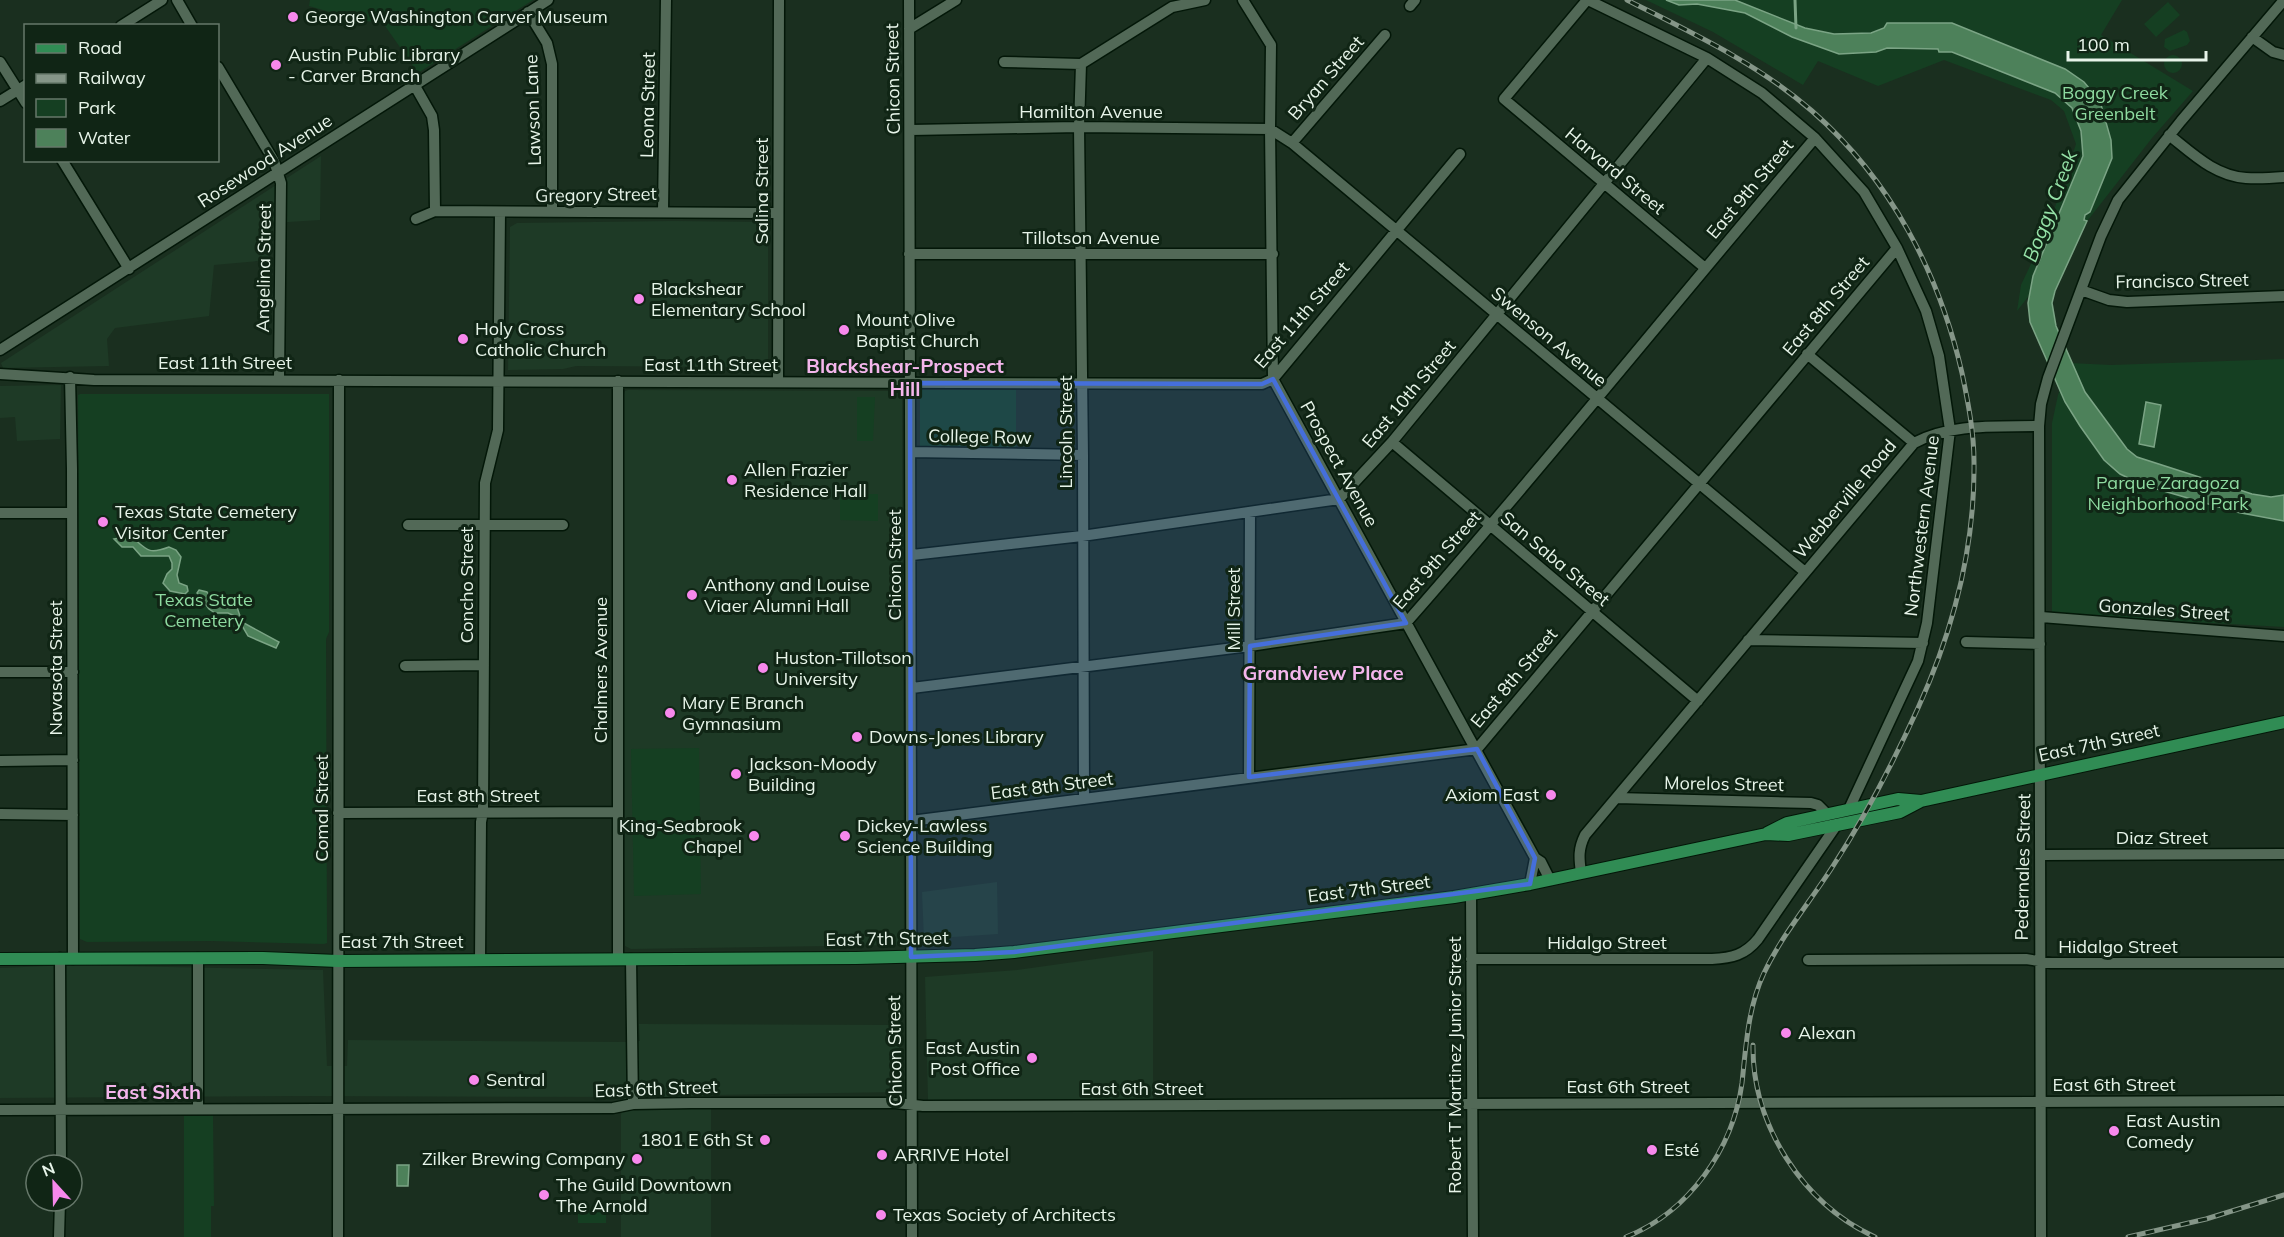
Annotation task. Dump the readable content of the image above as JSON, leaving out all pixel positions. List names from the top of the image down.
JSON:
{
  "streets": {
    "main road": ["East 7th Street"],
    "street": [
      "Bryan Street",
      "Chicon Street",
      "Leona Street",
      "Lawson Lane",
      "Hamilton Avenue",
      "Rosewood Avenue",
      "Harvard Street",
      "East 9th Street",
      "Salina Street",
      "Gregory Street",
      "Tillotson Avenue",
      "Angelina Street",
      "Francisco Street",
      "East 8th Street",
      "East 11th Street",
      "Swenson Avenue",
      "East 10th Street",
      "Lincoln Street",
      "College Row",
      "Prospect Avenue",
      "Webberville Road",
      "Northwestern Avenue",
      "San Saba Street",
      "Concho Street",
      "Mill Street",
      "Gonzales Street",
      "Navasota Street",
      "Chalmers Avenue",
      "Morelos Street",
      "Comal Street",
      "Diaz Street",
      "Pedernales Street",
      "Hidalgo Street",
      "Robert T Martinez Junior Street",
      "East 6th Street"
    ]
  },
  "crossings": [
    ["Bryan Street", "Swenson Avenue"],
    ["Chicon Street", "Hamilton Avenue"],
    ["Chicon Street", "East 9th Street"],
    ["Chicon Street", "Tillotson Avenue"],
    ["Chicon Street", "East 8th Street"],
    ["Chicon Street", "East 11th Street"],
    ["Chicon Street", "College Row"],
    ["Chicon Street", "East 7th Street"],
    ["Chicon Street", "East 6th Street"],
    ["Leona Street", "Gregory Street"],
    ["Lawson Lane", "Rosewood Avenue"],
    ["Lawson Lane", "Gregory Street"],
    ["Hamilton Avenue", "Swenson Avenue"],
    ["Hamilton Avenue", "Lincoln Street"],
    ["Hamilton Avenue", "Prospect Avenue"],
    ["Rosewood Avenue", "Angelina Street"],
    ["Harvard Street", "East 9th Street"],
    ["Harvard Street", "East 10th Street"],
    ["Harvard Street", "Northwestern Avenue"],
    ["East 9th Street", "Swenson Avenue"],
    ["East 9th Street", "Lincoln Street"],
    ["East 9th Street", "Prospect Avenue"],
    ["East 9th Street", "Northwestern Avenue"],
    ["East 9th Street", "San Saba Street"],
    ["East 9th Street", "Mill Street"],
    ["Salina Street", "Gregory Street"],
    ["Salina Street", "East 11th Street"],
    ["Gregory Street", "Concho Street"],
    ["Tillotson Avenue", "Lincoln Street"],
    ["Tillotson Avenue", "Prospect Avenue"],
    ["Angelina Street", "East 11th Street"],
    ["East 8th Street", "Swenson Avenue"],
    ["East 8th Street", "Lincoln Street"],
    ["East 8th Street", "Prospect Avenue"],
    ["East 8th Street", "Northwestern Avenue"],
    ["East 8th Street", "San Saba Street"],
    ["East 8th Street", "Concho Street"],
    ["East 8th Street", "Mill Street"],
    ["East 8th Street", "Chalmers Avenue"],
    ["East 8th Street", "Comal Street"],
    ["East 11th Street", "Swenson Avenue"],
    ["East 11th Street", "Lincoln Street"],
    ["East 11th Street", "Prospect Avenue"],
    ["East 11th Street", "Concho Street"],
    ["East 11th Street", "Navasota Street"],
    ["East 11th Street", "Chalmers Avenue"],
    ["East 11th Street", "Comal Street"],
    ["Swenson Avenue", "East 10th Street"],
    ["Swenson Avenue", "Prospect Avenue"],
    ["Swenson Avenue", "Webberville Road"],
    ["East 10th Street", "Prospect Avenue"],
    ["East 10th Street", "Northwestern Avenue"],
    ["East 10th Street", "San Saba Street"],
    ["Lincoln Street", "College Row"],
    ["Prospect Avenue", "East 7th Street"],
    ["Webberville Road", "Northwestern Avenue"],
    ["Webberville Road", "San Saba Street"],
    ["Webberville Road", "East 7th Street"],
    ["Webberville Road", "Morelos Street"],
    ["Webberville Road", "Pedernales Street"],
    ["Northwestern Avenue", "East 7th Street"],
    ["Concho Street", "East 7th Street"],
    ["Gonzales Street", "Pedernales Street"],
    ["Navasota Street", "East 7th Street"],
    ["Navasota Street", "East 6th Street"],
    ["Chalmers Avenue", "East 7th Street"],
    ["Chalmers Avenue", "East 6th Street"],
    ["East 7th Street", "Morelos Street"],
    ["East 7th Street", "Comal Street"],
    ["East 7th Street", "Pedernales Street"],
    ["East 7th Street", "Hidalgo Street"],
    ["East 7th Street", "Robert T Martinez Junior Street"],
    ["Comal Street", "East 6th Street"],
    ["Diaz Street", "Pedernales Street"],
    ["Pedernales Street", "Hidalgo Street"],
    ["Pedernales Street", "East 6th Street"],
    ["Hidalgo Street", "Robert T Martinez Junior Street"],
    ["Robert T Martinez Junior Street", "East 6th Street"]
  ],
  "districts": ["Blackshear-Prospect Hill", "Grandview Place", "East Sixth"],
  "water": ["Boggy Creek"],
  "parks": ["Boggy Creek Greenbelt", "Parque Zaragoza Neighborhood Park", "Texas State Cemetery"],
  "places": [
    "George Washington Carver Museum",
    "Austin Public Library - Carver Branch",
    "Blackshear Elementary School",
    "Mount Olive Baptist Church",
    "Holy Cross Catholic Church",
    "Allen Frazier Residence Hall",
    "Texas State Cemetery Visitor Center",
    "Anthony and Louise Viaer Alumni Hall",
    "Huston-Tillotson University",
    "Mary E Branch Gymnasium",
    "Downs-Jones Library",
    "Jackson-Moody Building",
    "Axiom East",
    "King-Seabrook Chapel",
    "Dickey-Lawless Science Building",
    "Alexan",
    "East Austin Post Office",
    "Sentral",
    "East Austin Comedy",
    "1801 E 6th St",
    "Esté",
    "ARRIVE Hotel",
    "Zilker Brewing Company",
    "The Guild Downtown The Arnold",
    "Texas Society of Architects"
  ],
  "legend": [
    "Road",
    "Railway",
    "Park",
    "Water"
  ],
  "scale_bar": "100 m",
  "north": "top"
}
